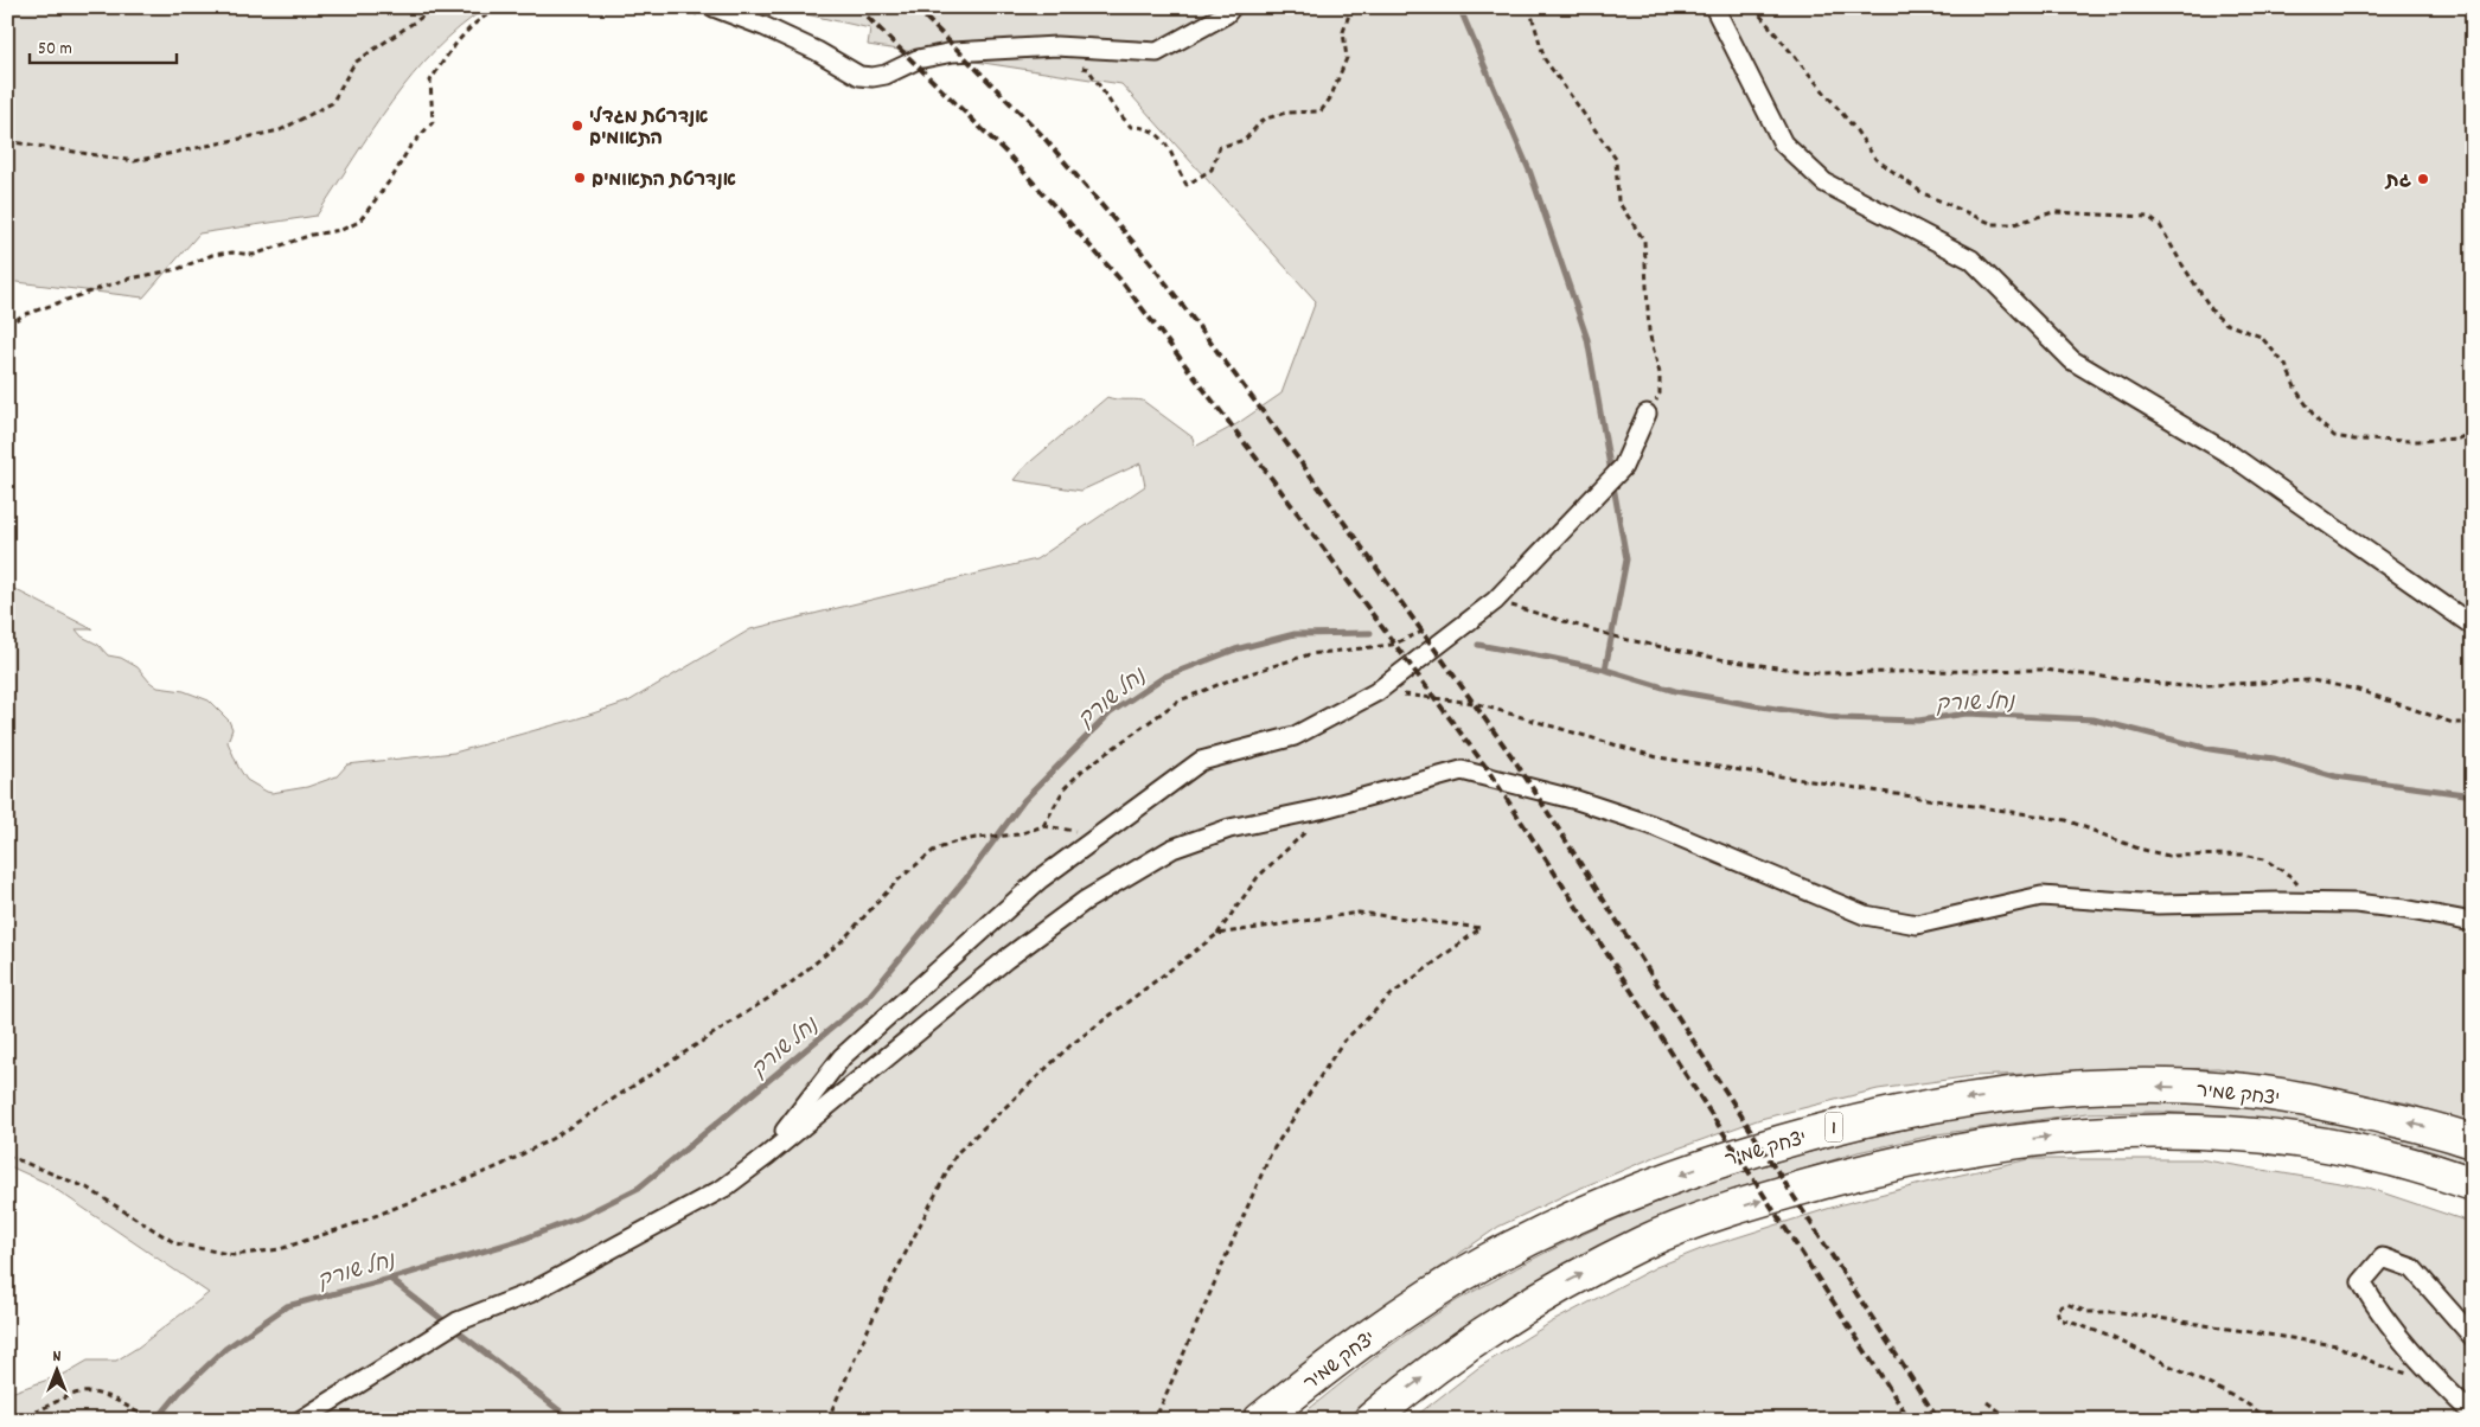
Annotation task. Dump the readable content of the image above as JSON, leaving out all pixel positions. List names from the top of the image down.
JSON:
{
  "streets": {
    "highway": ["יצחק שמיר", "1"]
  },
  "water": ["נחל שורק"],
  "places": ["אנדרטת מגדלי התאומים", "אנדרטת התאומים", "גת"],
  "scale_bar": "50 m",
  "north": "top"
}
